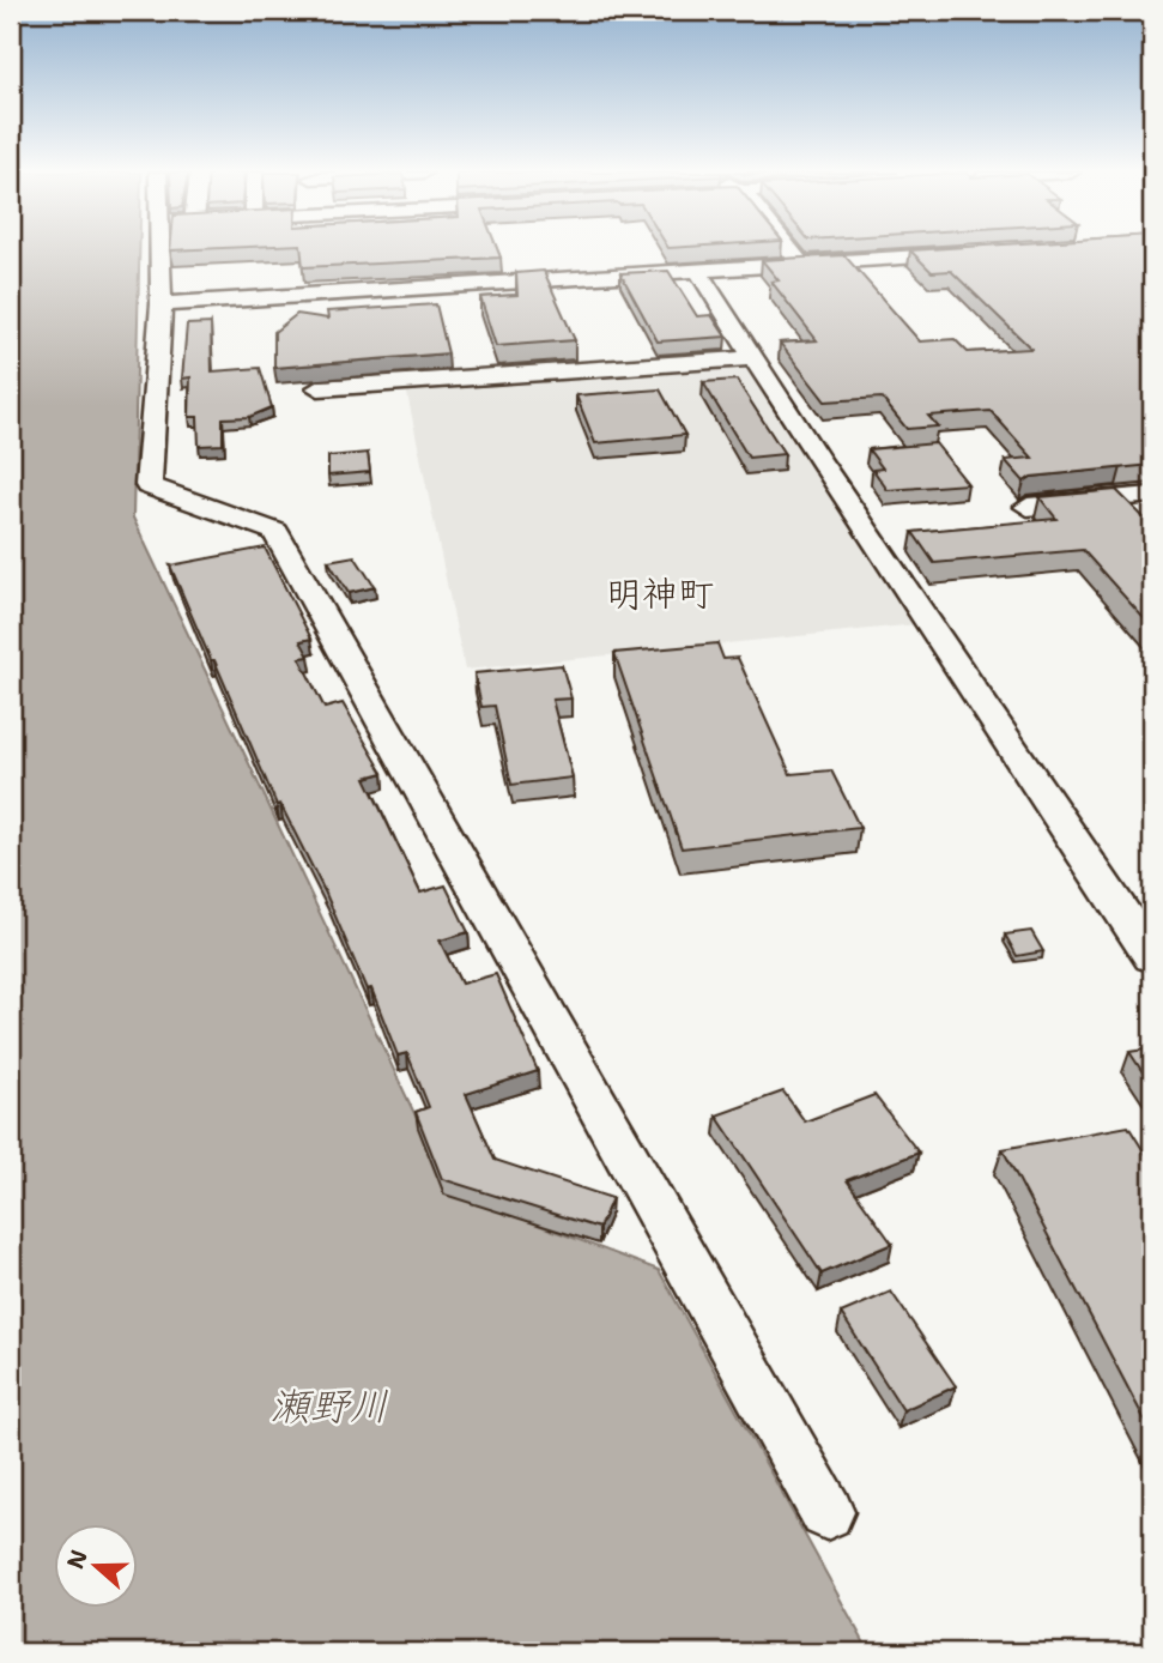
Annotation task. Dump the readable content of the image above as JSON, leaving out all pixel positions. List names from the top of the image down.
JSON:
{
  "districts": ["明神町"],
  "water": ["瀬野川"],
  "north": "left"
}
